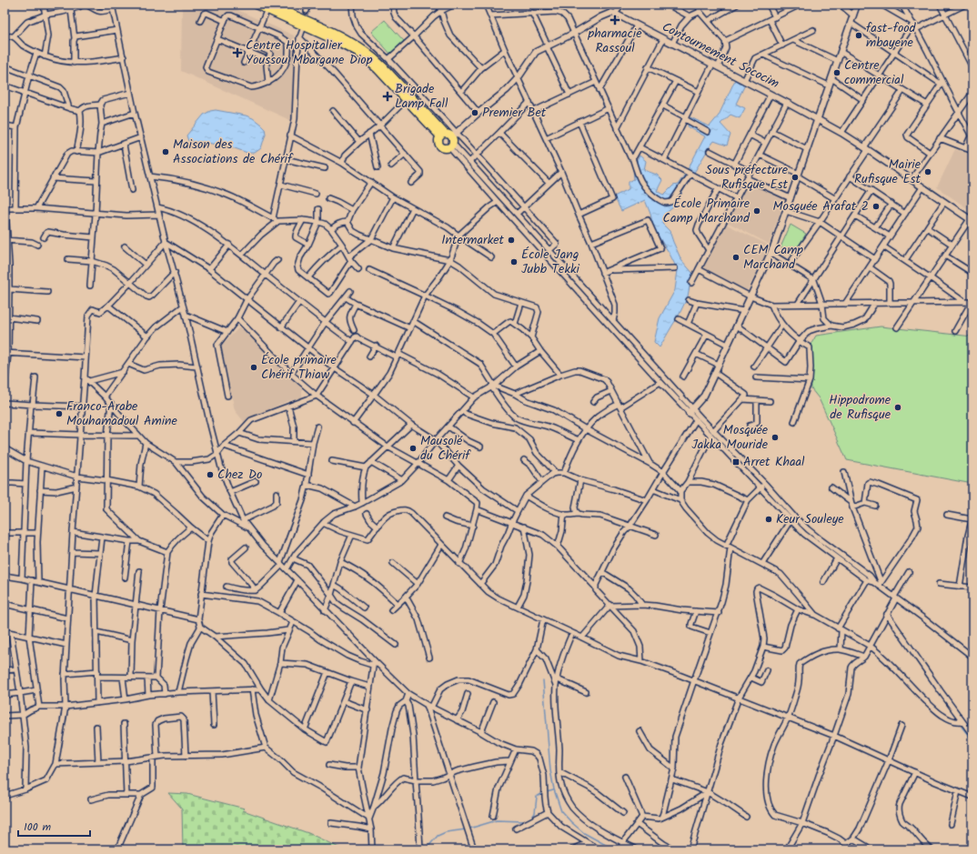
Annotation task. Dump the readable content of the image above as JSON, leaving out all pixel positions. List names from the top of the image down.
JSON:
{
  "streets": {
    "street": ["Contournement Sococim"]
  },
  "places": {
    "health": ["pharmacie Rassoul", "Centre Hospitalier Youssou Mbargane Diop", "Brigade Lamp Fall"],
    "other": [
      "fast-food mbayene",
      "Centre commercial",
      "Premier Bet",
      "Maison des Associations de Chérif",
      "Mairie Rufisque Est",
      "Sous préfecture Rufisque Est",
      "Mosquée Arafat 2",
      "École Primaire Camp Marchand",
      "Intermarket",
      "CEM Camp Marchand",
      "École Jang Jubb Tekki",
      "École primaire Chérif Thiaw",
      "Hippodrome de Rufisque",
      "Franco-Arabe Mouhamadoul Amine",
      "Mosquée Jakka Mouride",
      "Mausolé du Chérif",
      "Chez Do",
      "Keur Souleye"
    ],
    "transit": ["Arret Khaal"]
  },
  "scale_bar": "100 m"
}
